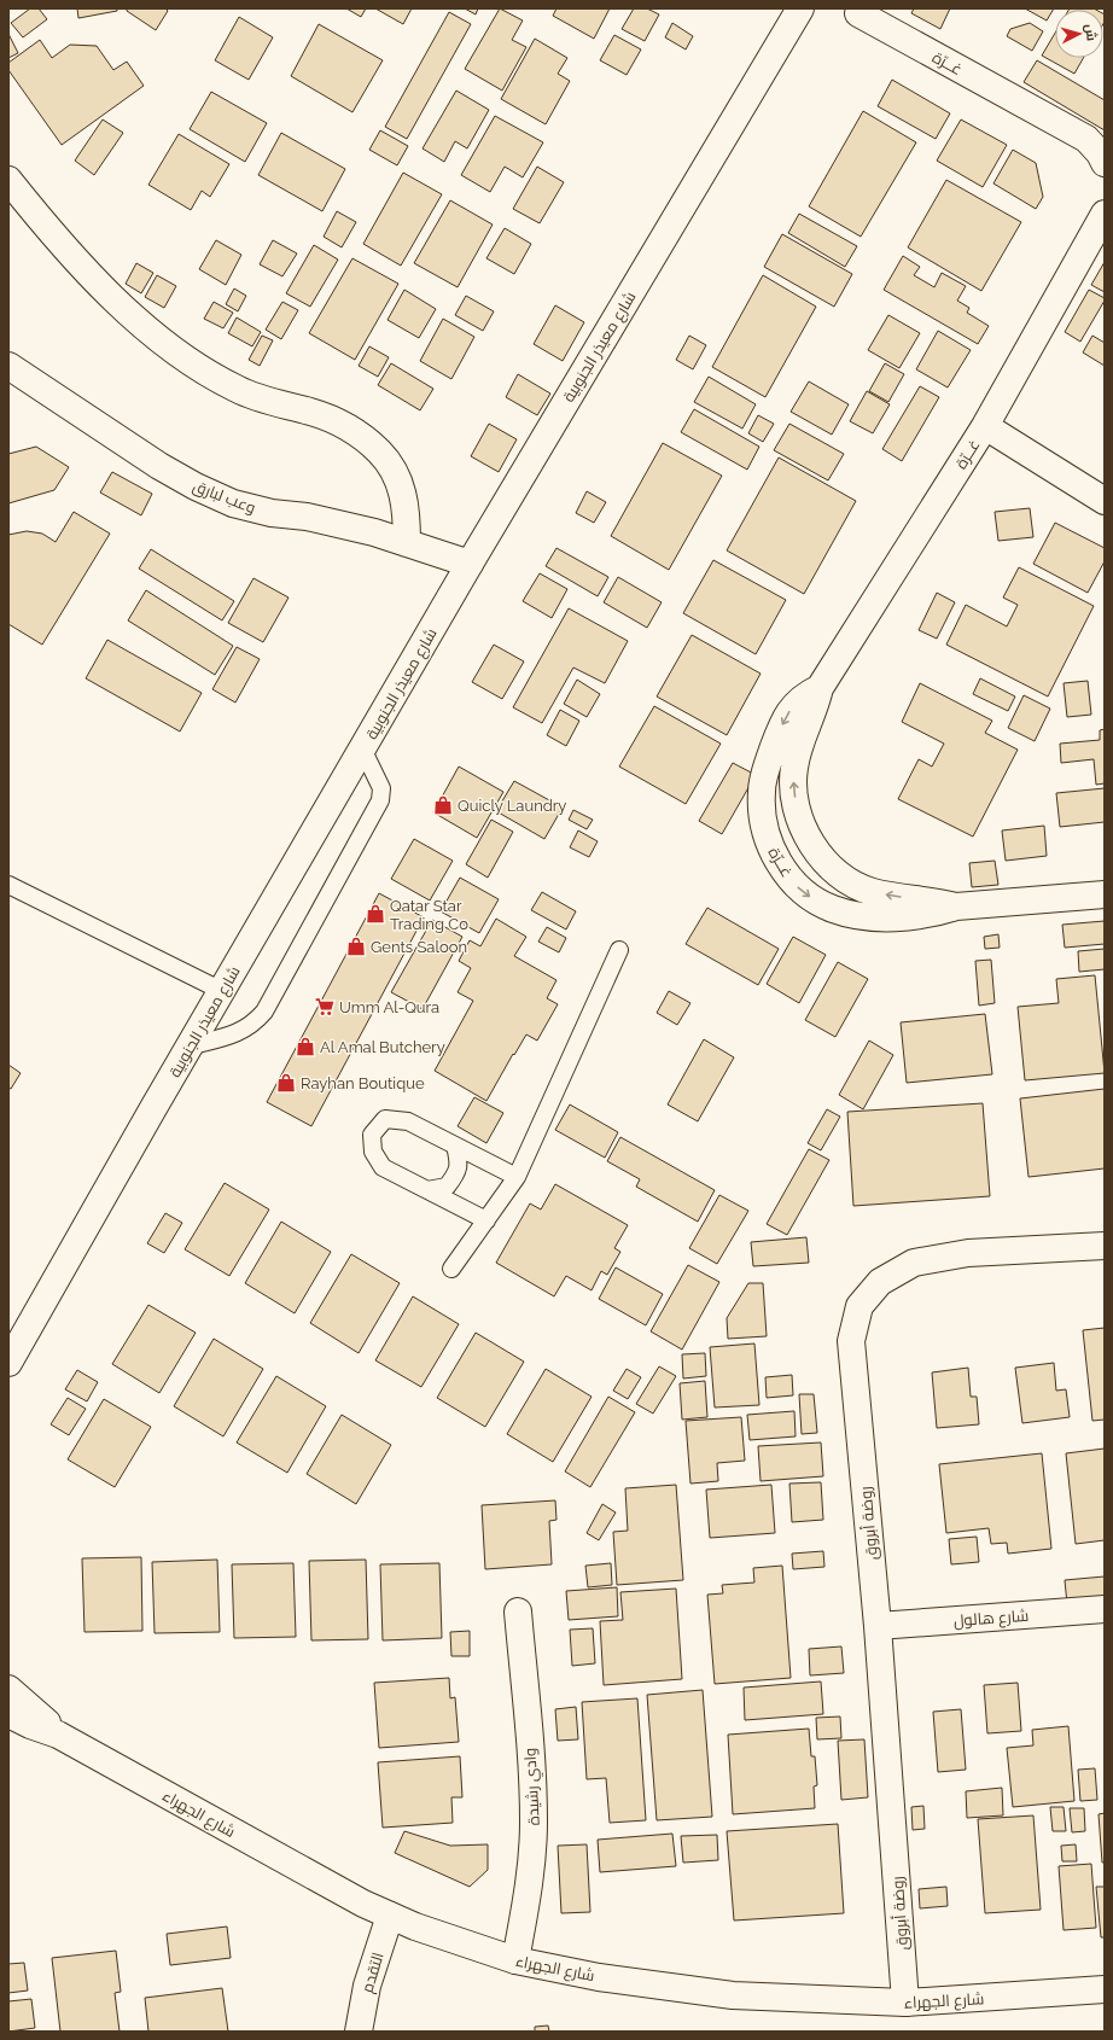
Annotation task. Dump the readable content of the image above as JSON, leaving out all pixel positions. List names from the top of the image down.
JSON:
{
  "streets": {
    "street": [
      "غــرّة",
      "شارع معيذر الجنوبية",
      "وعب لبارق",
      "روضة أبروق",
      "شارع هالول",
      "وادي رشيدة",
      "شارع الجهراء",
      "التقدم"
    ]
  },
  "crossings": [
    ["شارع معيذر الجنوبية", "وعب لبارق"],
    ["روضة أبروق", "شارع هالول"],
    ["روضة أبروق", "شارع الجهراء"],
    ["وادي رشيدة", "شارع الجهراء"],
    ["شارع الجهراء", "التقدم"]
  ],
  "places": {
    "shop": [
      "Quicly Laundry",
      "Qatar Star Trading Co",
      "Gents Saloon",
      "Al Amal Butchery",
      "Rayhan Boutique"
    ],
    "supermarket": ["Umm Al-Qura"]
  },
  "north": "right"
}
